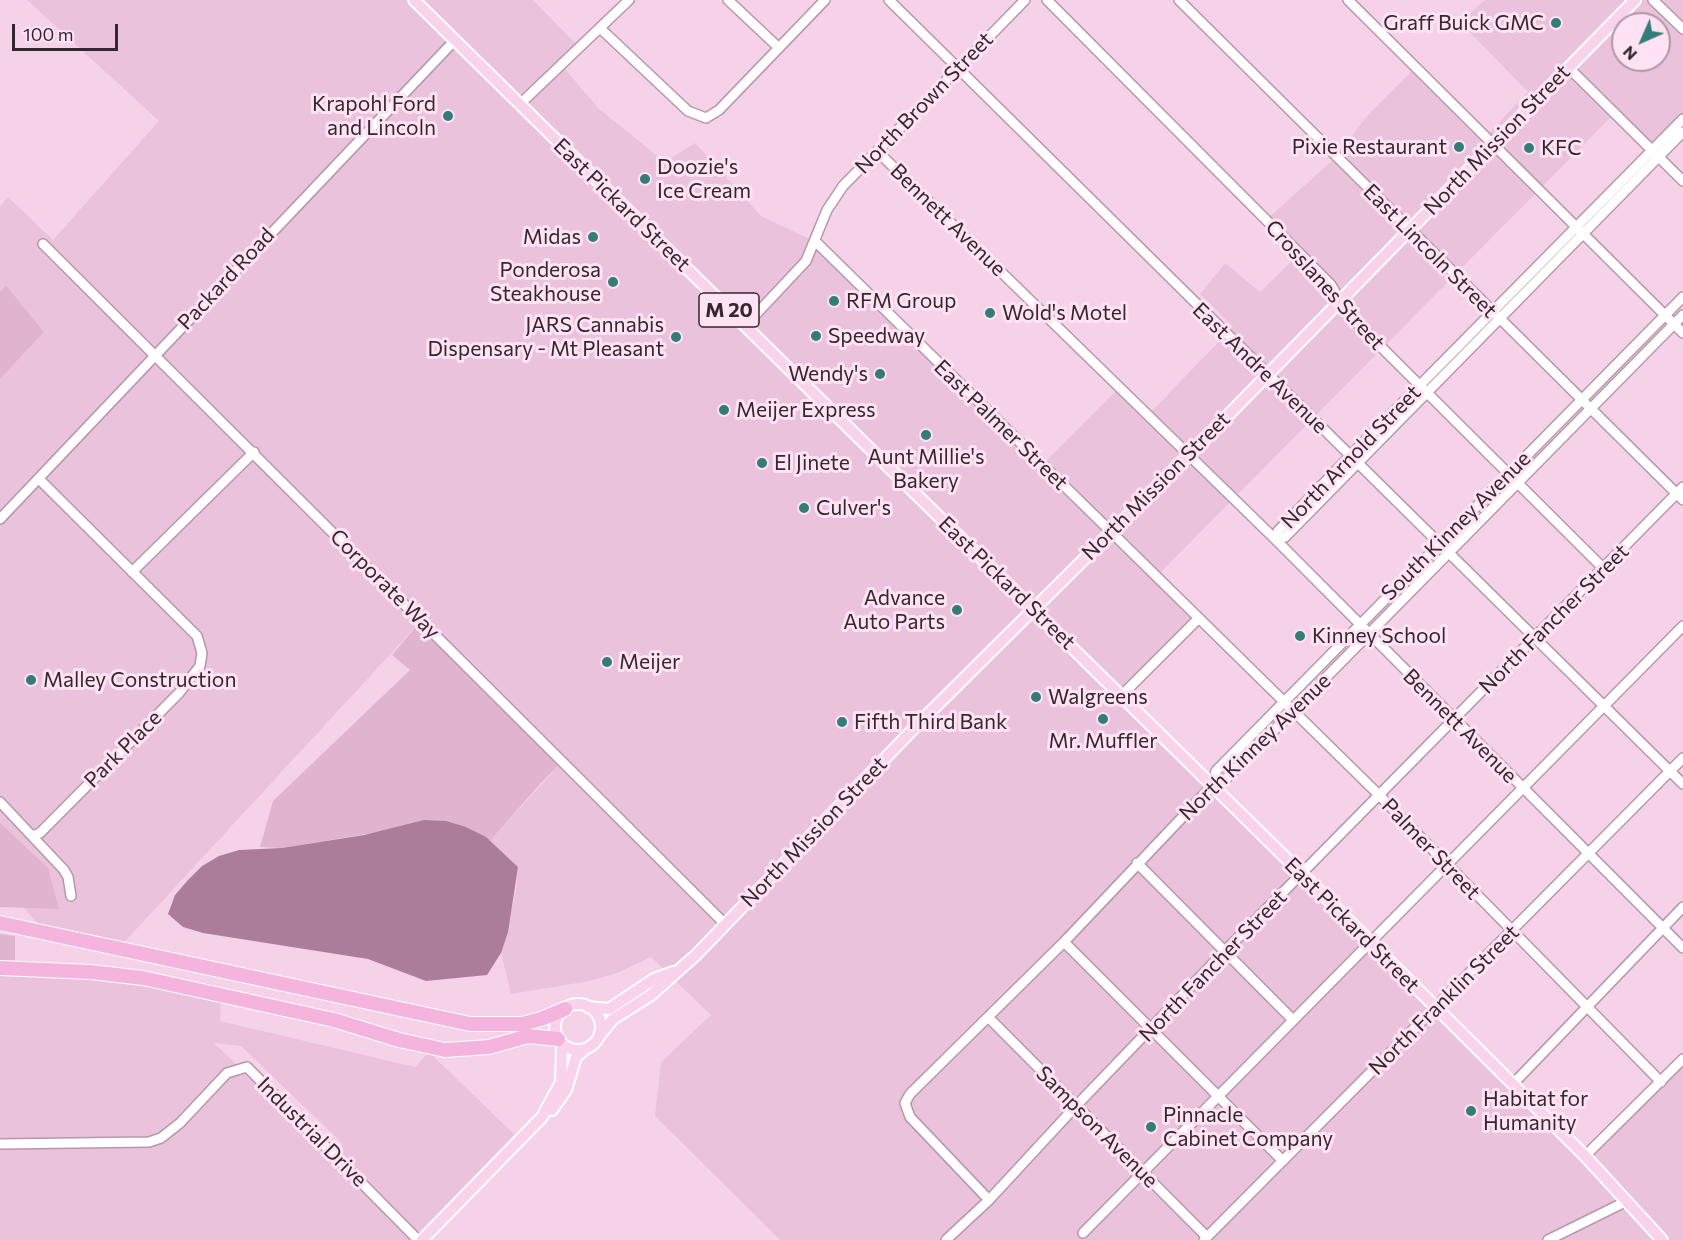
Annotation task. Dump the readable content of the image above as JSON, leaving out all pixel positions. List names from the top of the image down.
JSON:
{
  "streets": {
    "main road": ["North Mission Street", "East Pickard Street", "M 20"],
    "street": [
      "North Brown Street",
      "Bennett Avenue",
      "East Lincoln Street",
      "Packard Road",
      "Crosslanes Street",
      "East Andre Avenue",
      "East Palmer Street",
      "North Arnold Street",
      "South Kinney Avenue",
      "Corporate Way",
      "North Fancher Street",
      "North Kinney Avenue",
      "Park Place",
      "Palmer Street",
      "North Franklin Street",
      "Sampson Avenue",
      "Industrial Drive"
    ]
  },
  "crossings": [
    ["North Brown Street", "East Pickard Street"],
    ["North Brown Street", "Bennett Avenue"],
    ["North Brown Street", "East Andre Avenue"],
    ["North Brown Street", "East Palmer Street"],
    ["North Mission Street", "East Pickard Street"],
    ["North Mission Street", "Bennett Avenue"],
    ["North Mission Street", "East Lincoln Street"],
    ["North Mission Street", "Crosslanes Street"],
    ["North Mission Street", "East Andre Avenue"],
    ["North Mission Street", "East Palmer Street"],
    ["North Mission Street", "Corporate Way"],
    ["North Mission Street", "Industrial Drive"],
    ["East Pickard Street", "Packard Road"],
    ["East Pickard Street", "South Kinney Avenue"],
    ["East Pickard Street", "North Fancher Street"],
    ["East Pickard Street", "North Kinney Avenue"],
    ["East Pickard Street", "North Franklin Street"],
    ["Bennett Avenue", "North Arnold Street"],
    ["Bennett Avenue", "South Kinney Avenue"],
    ["Bennett Avenue", "North Fancher Street"],
    ["Bennett Avenue", "North Kinney Avenue"],
    ["Bennett Avenue", "North Franklin Street"],
    ["East Lincoln Street", "North Arnold Street"],
    ["East Lincoln Street", "South Kinney Avenue"],
    ["East Lincoln Street", "North Fancher Street"],
    ["East Lincoln Street", "North Kinney Avenue"],
    ["Packard Road", "Corporate Way"],
    ["Crosslanes Street", "North Arnold Street"],
    ["Crosslanes Street", "South Kinney Avenue"],
    ["Crosslanes Street", "North Fancher Street"],
    ["Crosslanes Street", "North Kinney Avenue"],
    ["East Andre Avenue", "North Arnold Street"],
    ["East Andre Avenue", "South Kinney Avenue"],
    ["East Andre Avenue", "North Fancher Street"],
    ["East Andre Avenue", "North Kinney Avenue"],
    ["East Andre Avenue", "North Franklin Street"],
    ["East Palmer Street", "Palmer Street"],
    ["South Kinney Avenue", "North Kinney Avenue"],
    ["South Kinney Avenue", "Palmer Street"],
    ["North Fancher Street", "North Kinney Avenue"],
    ["North Fancher Street", "Palmer Street"],
    ["North Fancher Street", "Sampson Avenue"],
    ["North Kinney Avenue", "Palmer Street"],
    ["North Kinney Avenue", "Sampson Avenue"],
    ["Palmer Street", "North Franklin Street"],
    ["North Franklin Street", "Sampson Avenue"]
  ],
  "places": [
    "Graff Buick GMC",
    "Krapohl Ford and Lincoln",
    "Pixie Restaurant",
    "KFC",
    "Doozie's Ice Cream",
    "Midas",
    "Ponderosa Steakhouse",
    "RFM Group",
    "Wold's Motel",
    "Speedway",
    "JARS Cannabis Dispensary - Mt Pleasant",
    "Wendy's",
    "Meijer Express",
    "Aunt Millie's Bakery",
    "El Jinete",
    "Culver's",
    "Advance Auto Parts",
    "Kinney School",
    "Meijer",
    "Malley Construction",
    "Walgreens",
    "Mr. Muffler",
    "Fifth Third Bank",
    "Habitat for Humanity",
    "Pinnacle Cabinet Company"
  ],
  "scale_bar": "100 m",
  "north": "bottom left"
}
